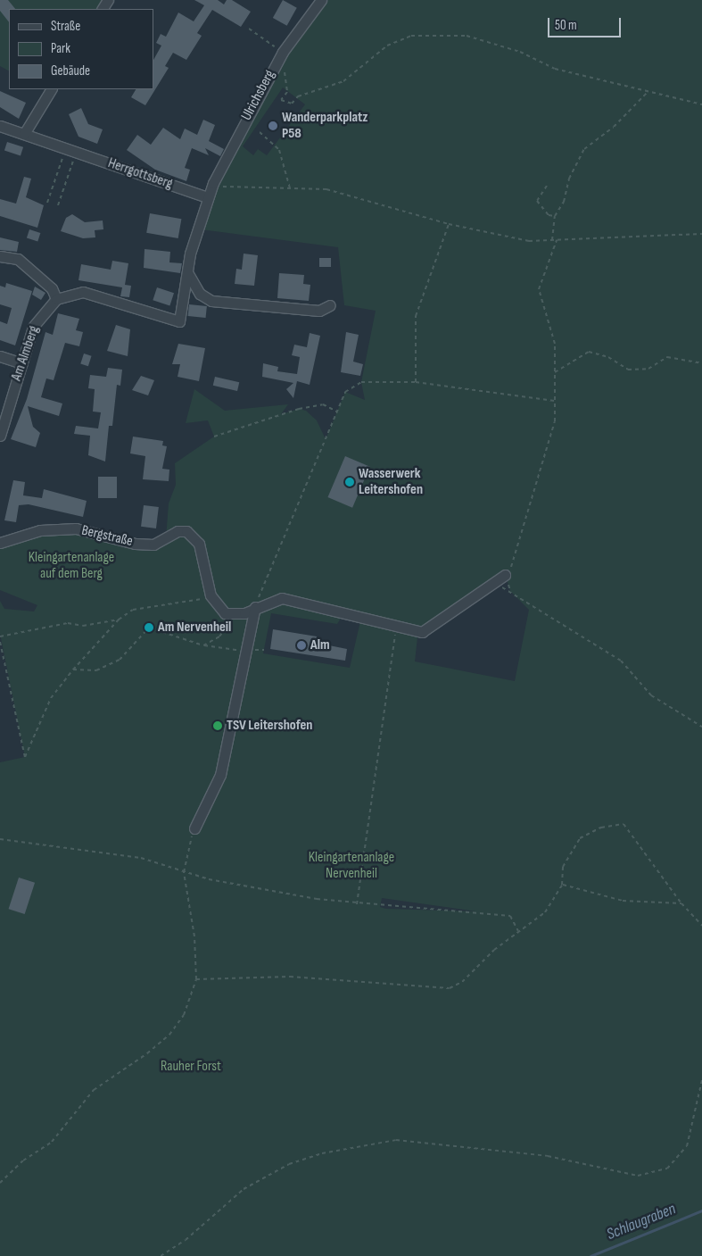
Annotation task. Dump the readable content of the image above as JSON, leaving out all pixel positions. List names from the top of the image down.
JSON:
{
  "streets": {
    "street": [
      "Ulrichsberg",
      "Herrgottsberg",
      "Am Almberg",
      "Bergstraße"
    ]
  },
  "crossings": [
    ["Ulrichsberg", "Herrgottsberg"]
  ],
  "water": ["Schlaugraben"],
  "parks": ["Kleingartenanlage auf dem Berg", "Kleingartenanlage Nervenheil", "Rauher Forst"],
  "places": [
    "Wanderparkplatz P58",
    "Wasserwerk Leitershofen",
    "Am Nervenheil",
    "Alm",
    "TSV Leitershofen"
  ],
  "legend": ["Straße", "Park", "Gebäude"],
  "scale_bar": "50 m"
}
